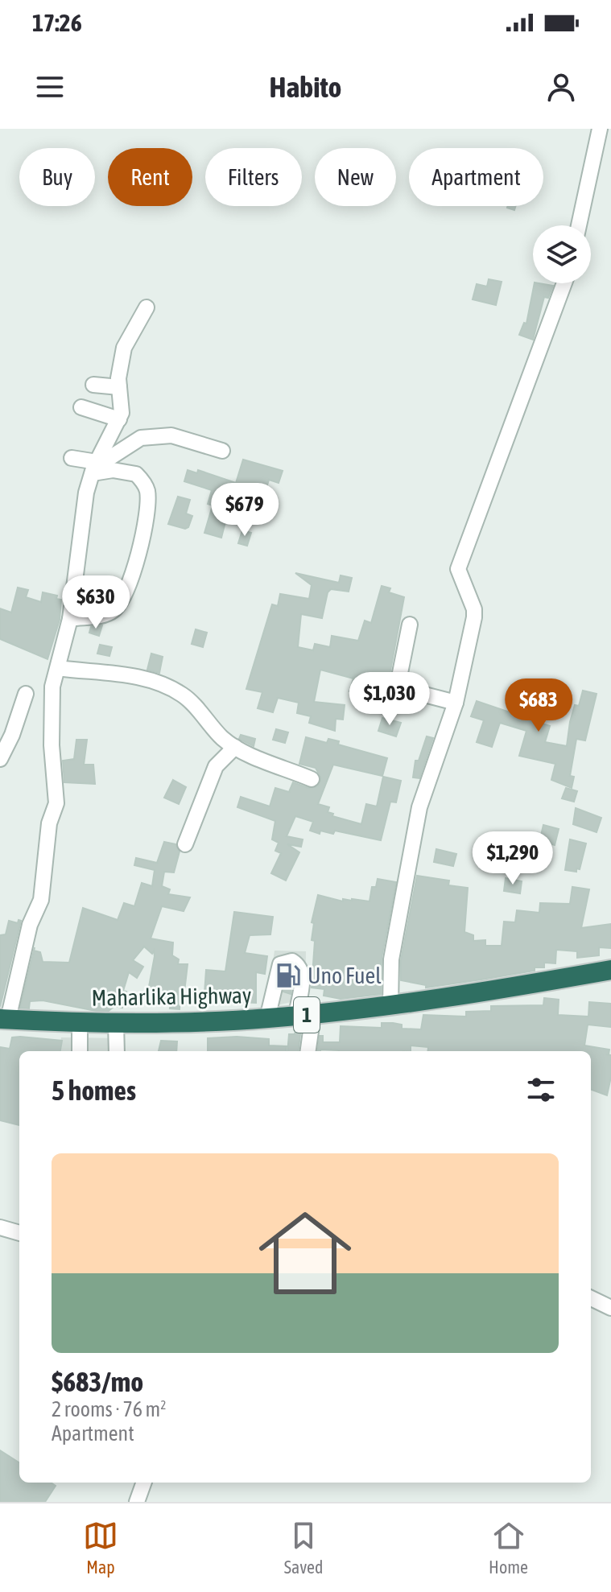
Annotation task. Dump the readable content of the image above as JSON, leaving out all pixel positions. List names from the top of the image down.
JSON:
{
  "streets": {
    "highway": ["Maharlika Highway", "1"]
  },
  "places": {
    "fuel station": ["Uno Fuel"]
  },
  "page": {
    "status": "17:26",
    "header": "Habito",
    "chip": [
      "Buy",
      "Rent",
      "Filters",
      "New",
      "Apartment"
    ],
    "price": [
      "$679",
      "$630",
      "$1,030",
      "$683",
      "$1,290"
    ],
    "heading": "5 homes",
    "list": [
      {
        "name": "$683/mo",
        "note": "2 rooms · 76 m² · Apartment"
      }
    ],
    "tabs": ["Map", "Saved", "Home"]
  }
}
